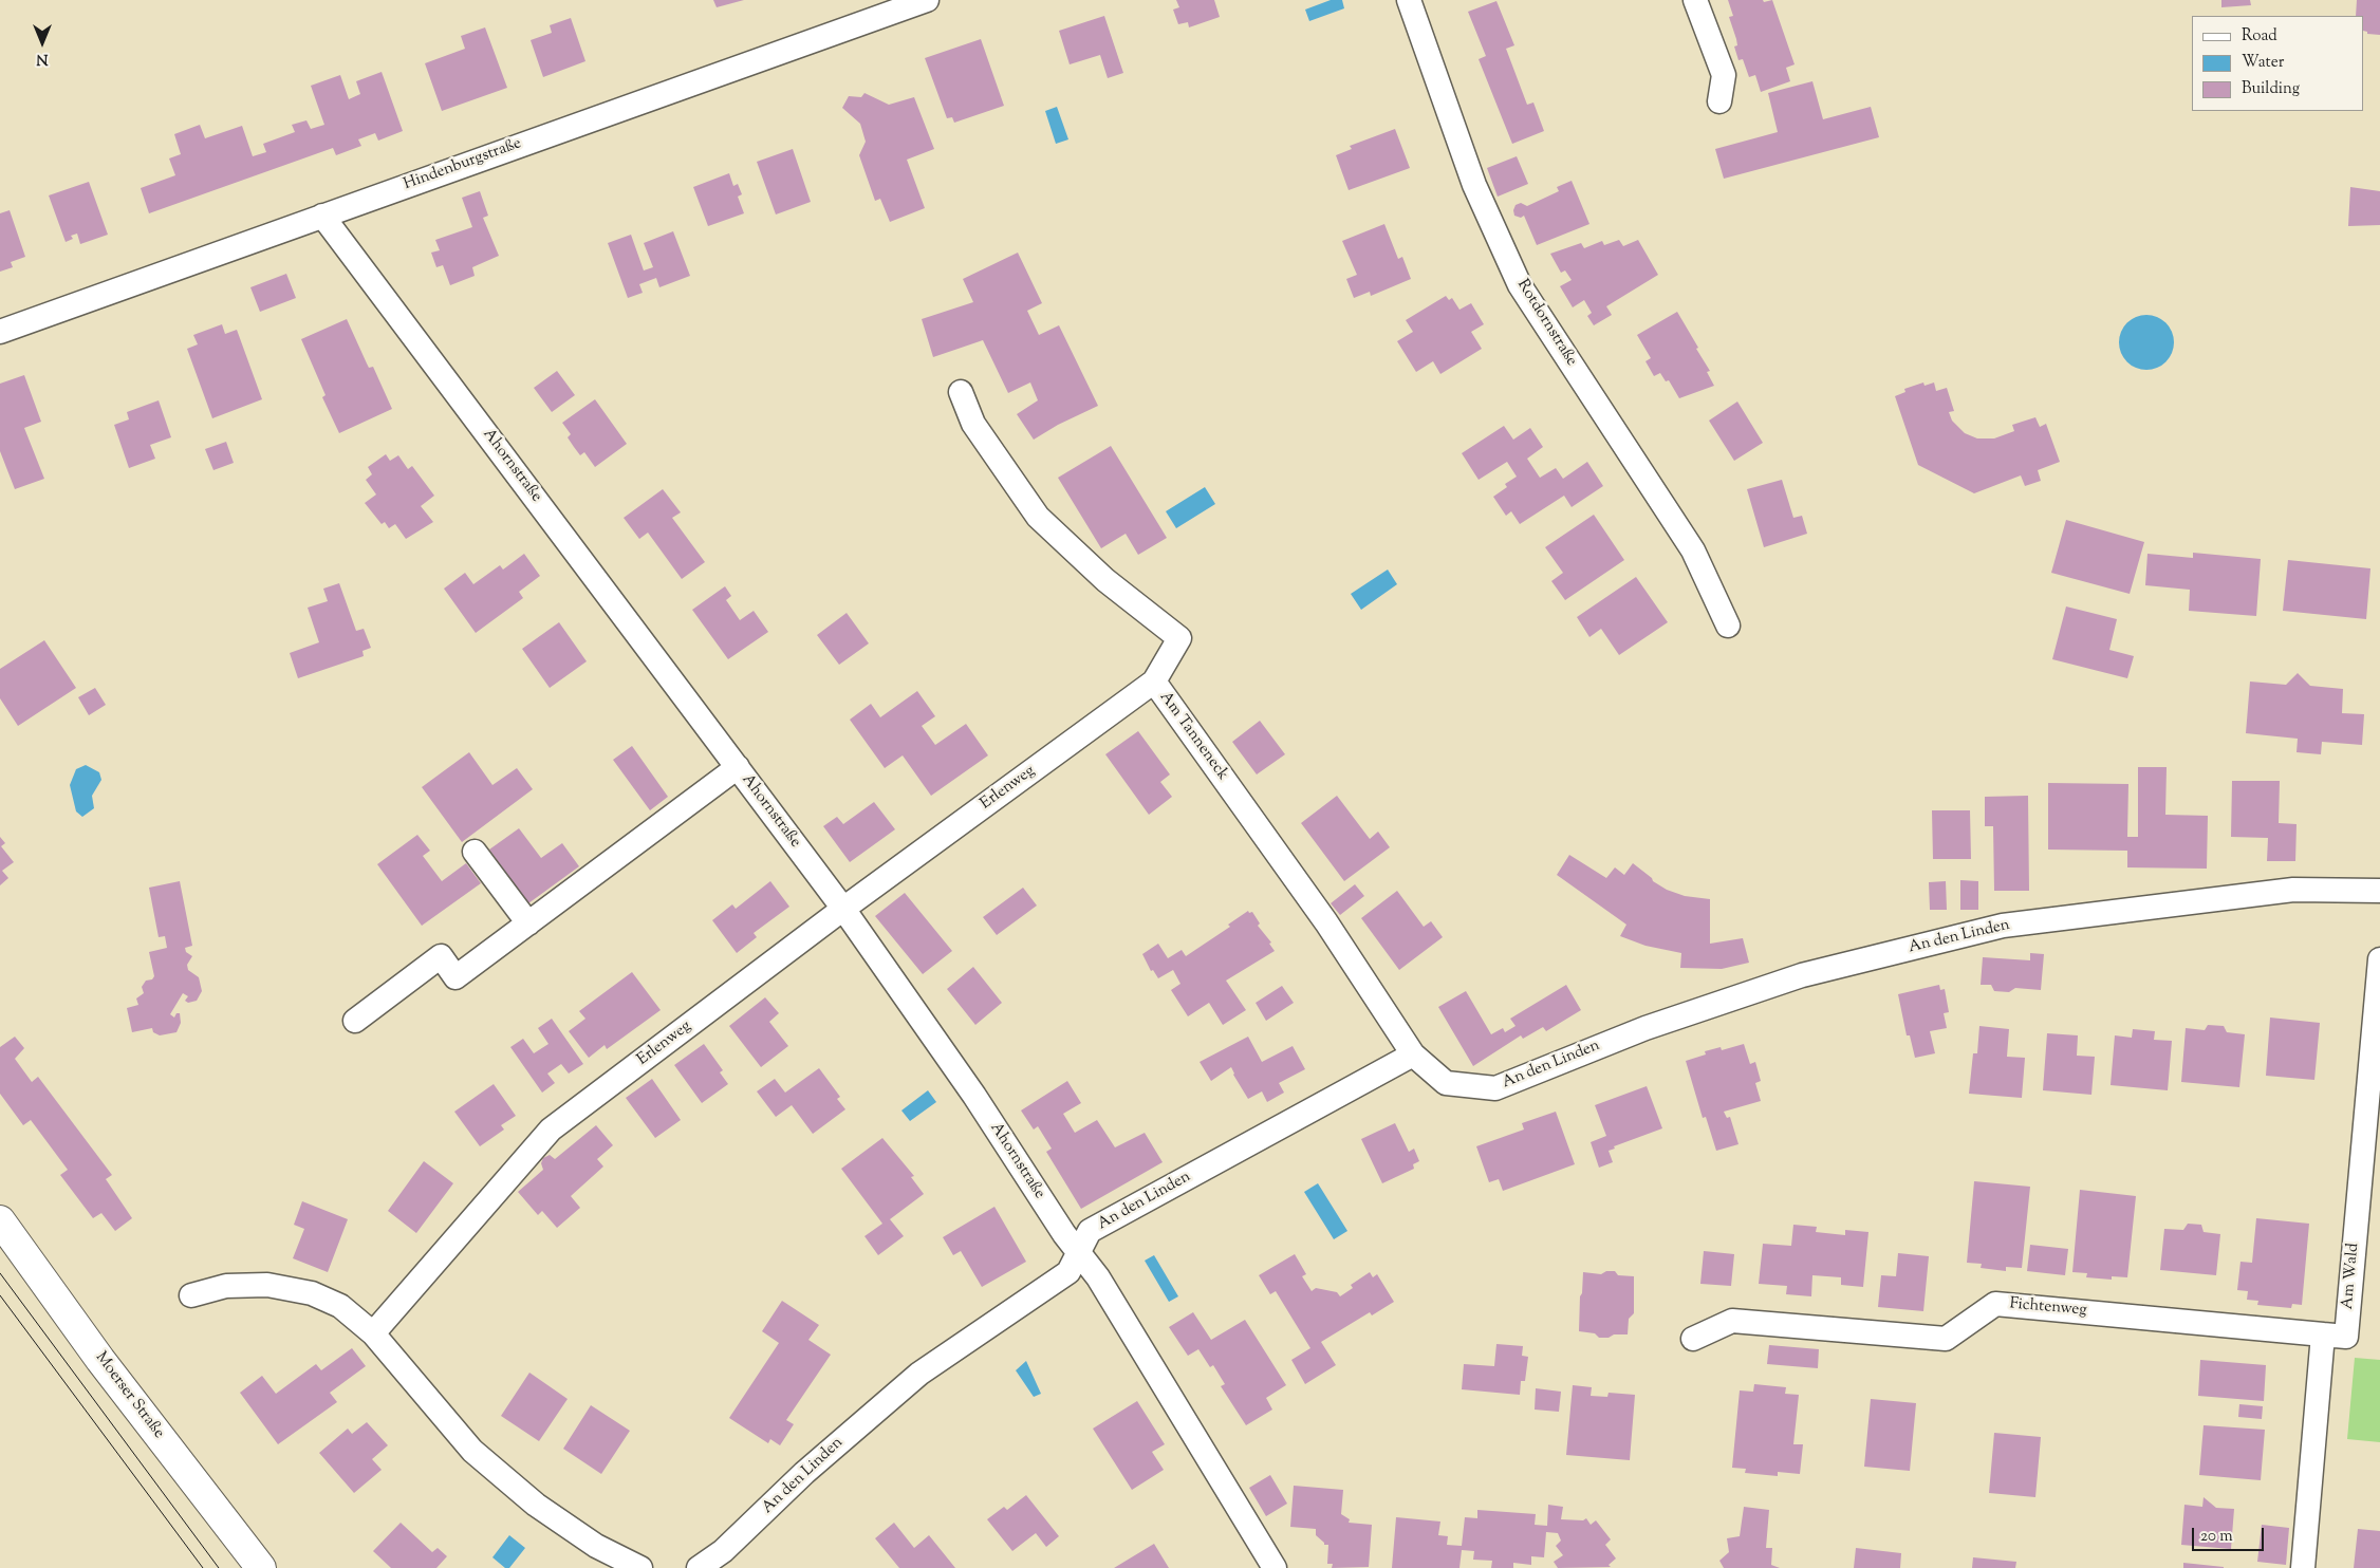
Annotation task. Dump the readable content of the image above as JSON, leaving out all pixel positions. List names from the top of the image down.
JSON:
{
  "streets": {
    "main road": ["Moerser Straße"],
    "street": [
      "Hindenburgstraße",
      "Rotdornstraße",
      "Ahornstraße",
      "Am Tanneneck",
      "Erlenweg",
      "An den Linden",
      "Am Wald",
      "Fichtenweg"
    ]
  },
  "crossings": [
    ["Hindenburgstraße", "Ahornstraße"],
    ["Ahornstraße", "Erlenweg"],
    ["Ahornstraße", "An den Linden"],
    ["Am Tanneneck", "Erlenweg"],
    ["Am Tanneneck", "An den Linden"],
    ["Am Wald", "Fichtenweg"]
  ],
  "legend": ["Road", "Water", "Building"],
  "scale_bar": "20 m",
  "north": "bottom"
}
